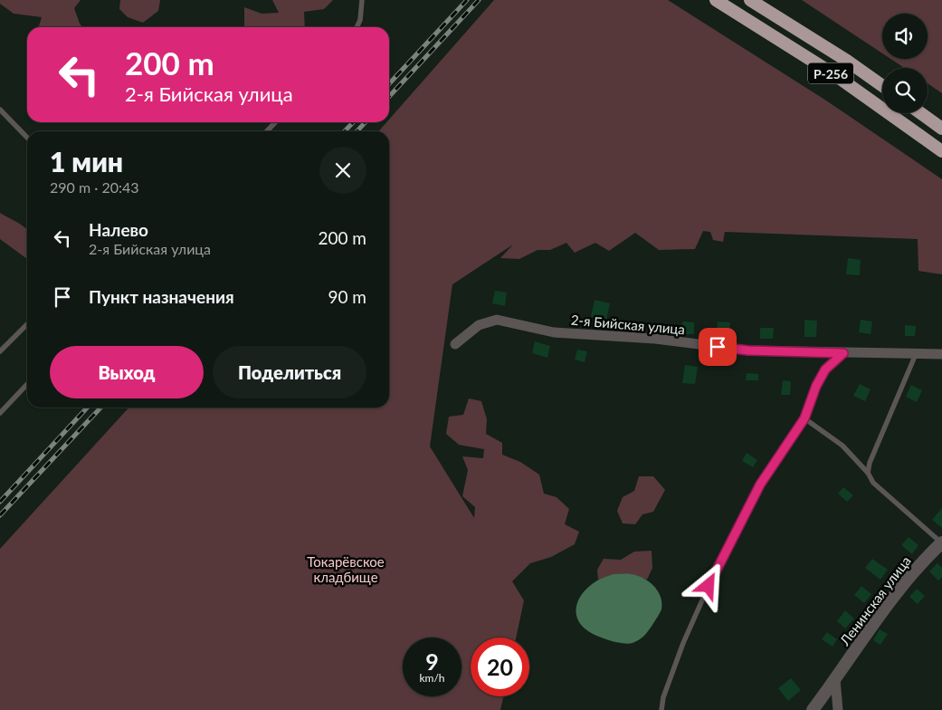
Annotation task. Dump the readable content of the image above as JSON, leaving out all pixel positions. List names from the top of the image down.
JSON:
{
  "streets": {
    "highway": ["Р-256"],
    "street": ["2-я Бийская улица", "Ленинская улица"]
  },
  "parks": ["Токарёвское кладбище"],
  "page": {
    "turn": ["200 m", "2-я Бийская улица"],
    "heading": ["1 мин", "290 m · 20:43"],
    "list": [
      {
        "name": "Налево",
        "note": "2-я Бийская улица",
        "value": "200 m"
      },
      {
        "name": "Пункт назначения",
        "value": "90 m"
      }
    ],
    "buttons": ["Выход", "Поделиться"],
    "speed": "9 km/h",
    "limit": "20"
  }
}
